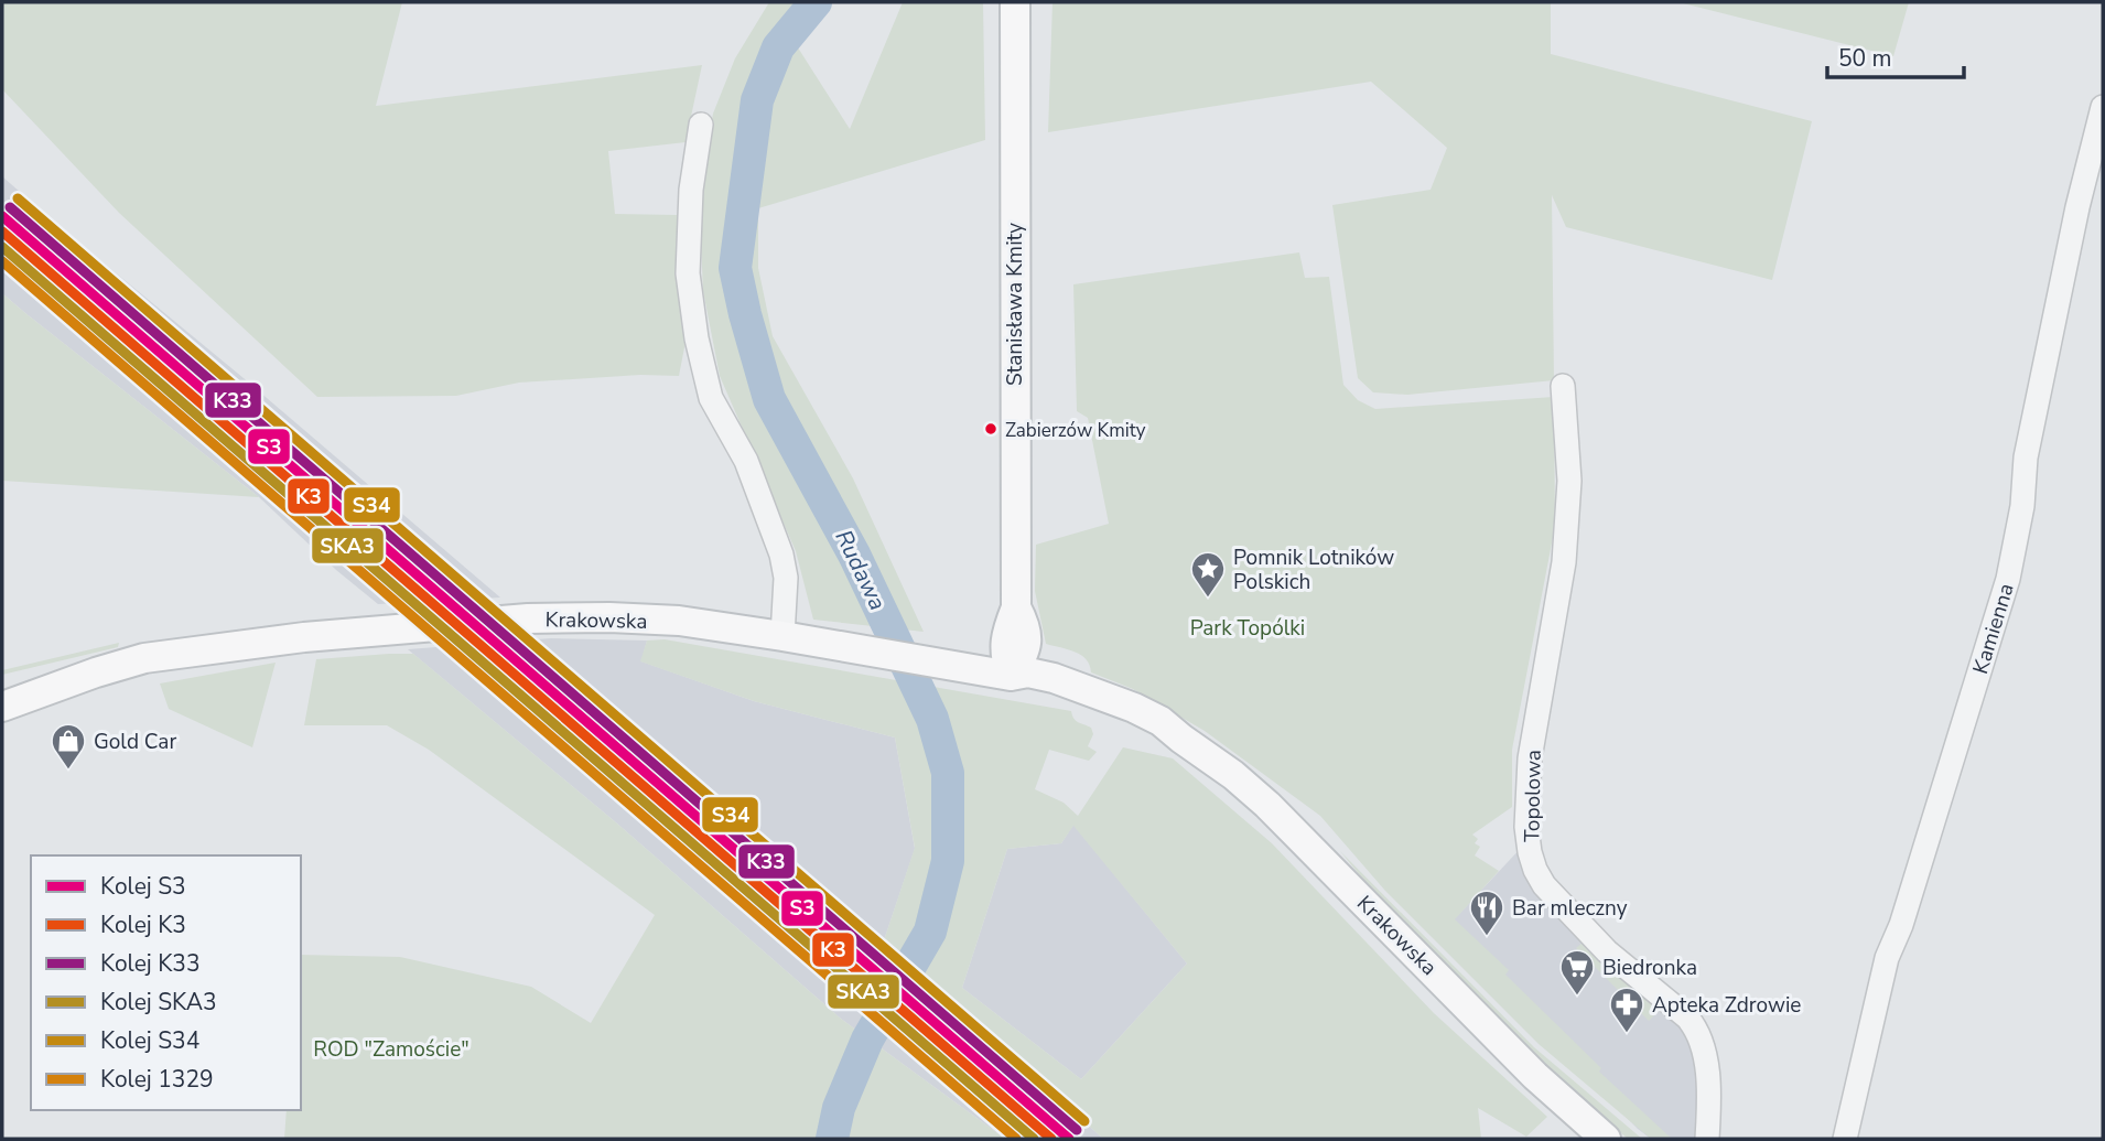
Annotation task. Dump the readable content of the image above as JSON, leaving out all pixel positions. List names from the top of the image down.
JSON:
{
  "streets": {
    "main road": ["Stanisława Kmity", "Krakowska"],
    "street": ["Kamienna", "Topolowa"]
  },
  "crossings": [
    ["Stanisława Kmity", "Krakowska"]
  ],
  "water": ["Rudawa"],
  "parks": ["Park Topólki", "ROD \"Zamoście\""],
  "places": {
    "other": ["Zabierzów Kmity"],
    "place": ["Pomnik Lotników Polskich"],
    "shop": ["Gold Car"],
    "restaurant": ["Bar mleczny"],
    "supermarket": ["Biedronka"],
    "pharmacy": ["Apteka Zdrowie"]
  },
  "lines": [
    "rail line S34",
    "rail line K33",
    "rail line S3",
    "rail line K3",
    "rail line SKA3",
    "rail line 1329"
  ],
  "legend": [
    "Kolej S3",
    "Kolej K3",
    "Kolej K33",
    "Kolej SKA3",
    "Kolej S34",
    "Kolej 1329"
  ],
  "scale_bar": "50 m"
}
